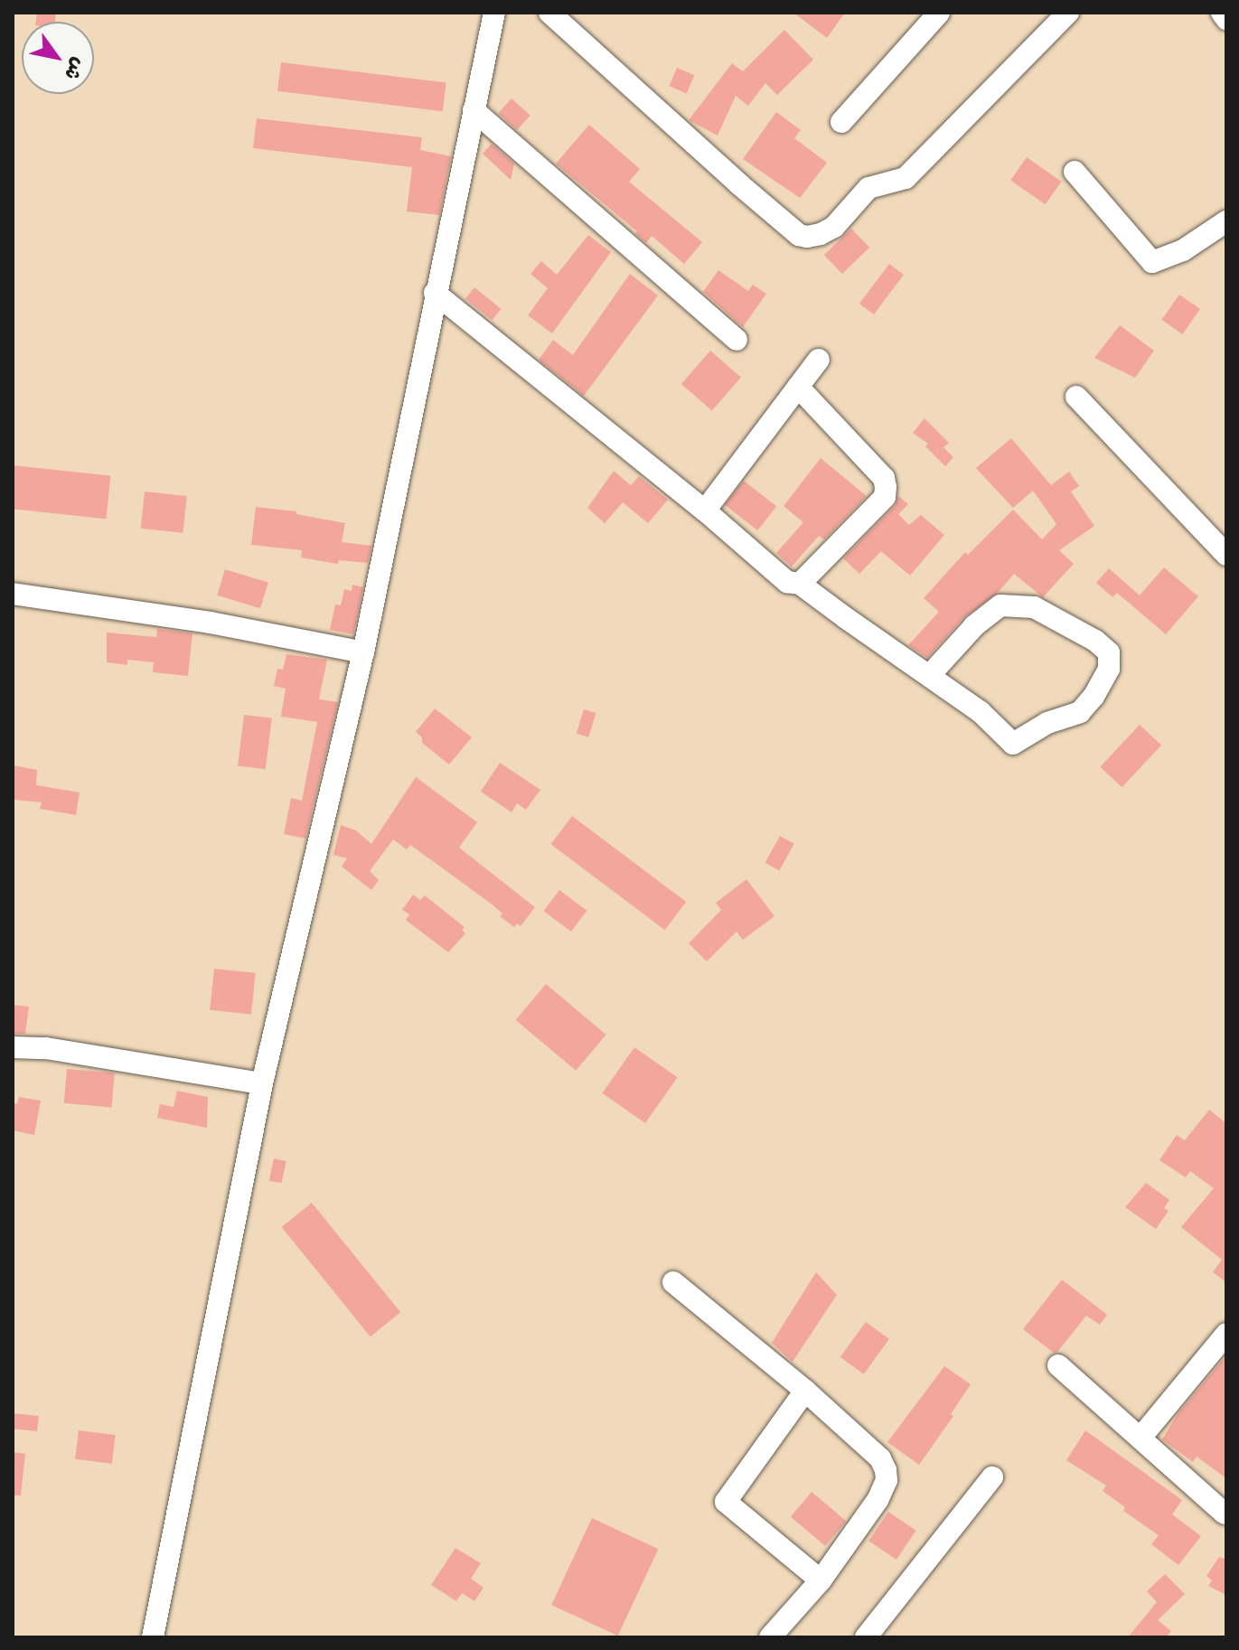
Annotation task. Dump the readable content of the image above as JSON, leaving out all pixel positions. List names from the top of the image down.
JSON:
{
  "north": "bottom right"
}
